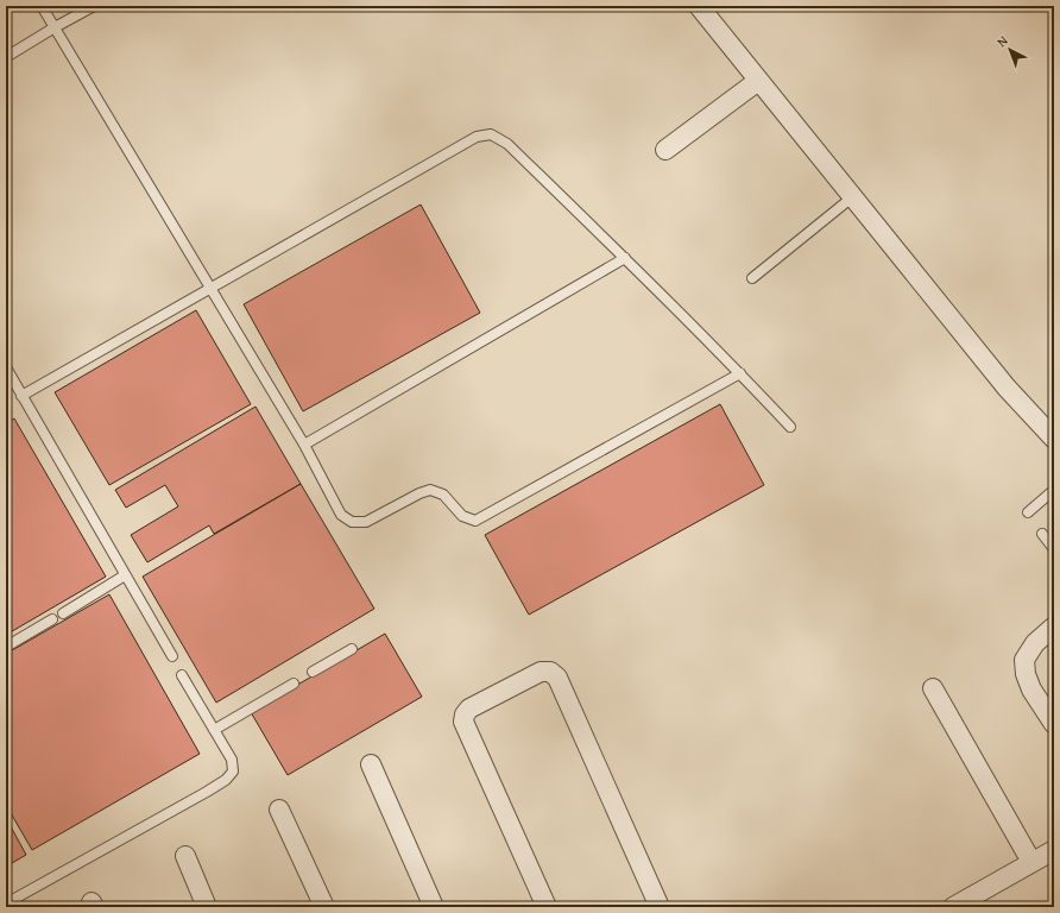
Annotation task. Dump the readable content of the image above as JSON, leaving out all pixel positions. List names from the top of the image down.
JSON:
{
  "north": "top left"
}
